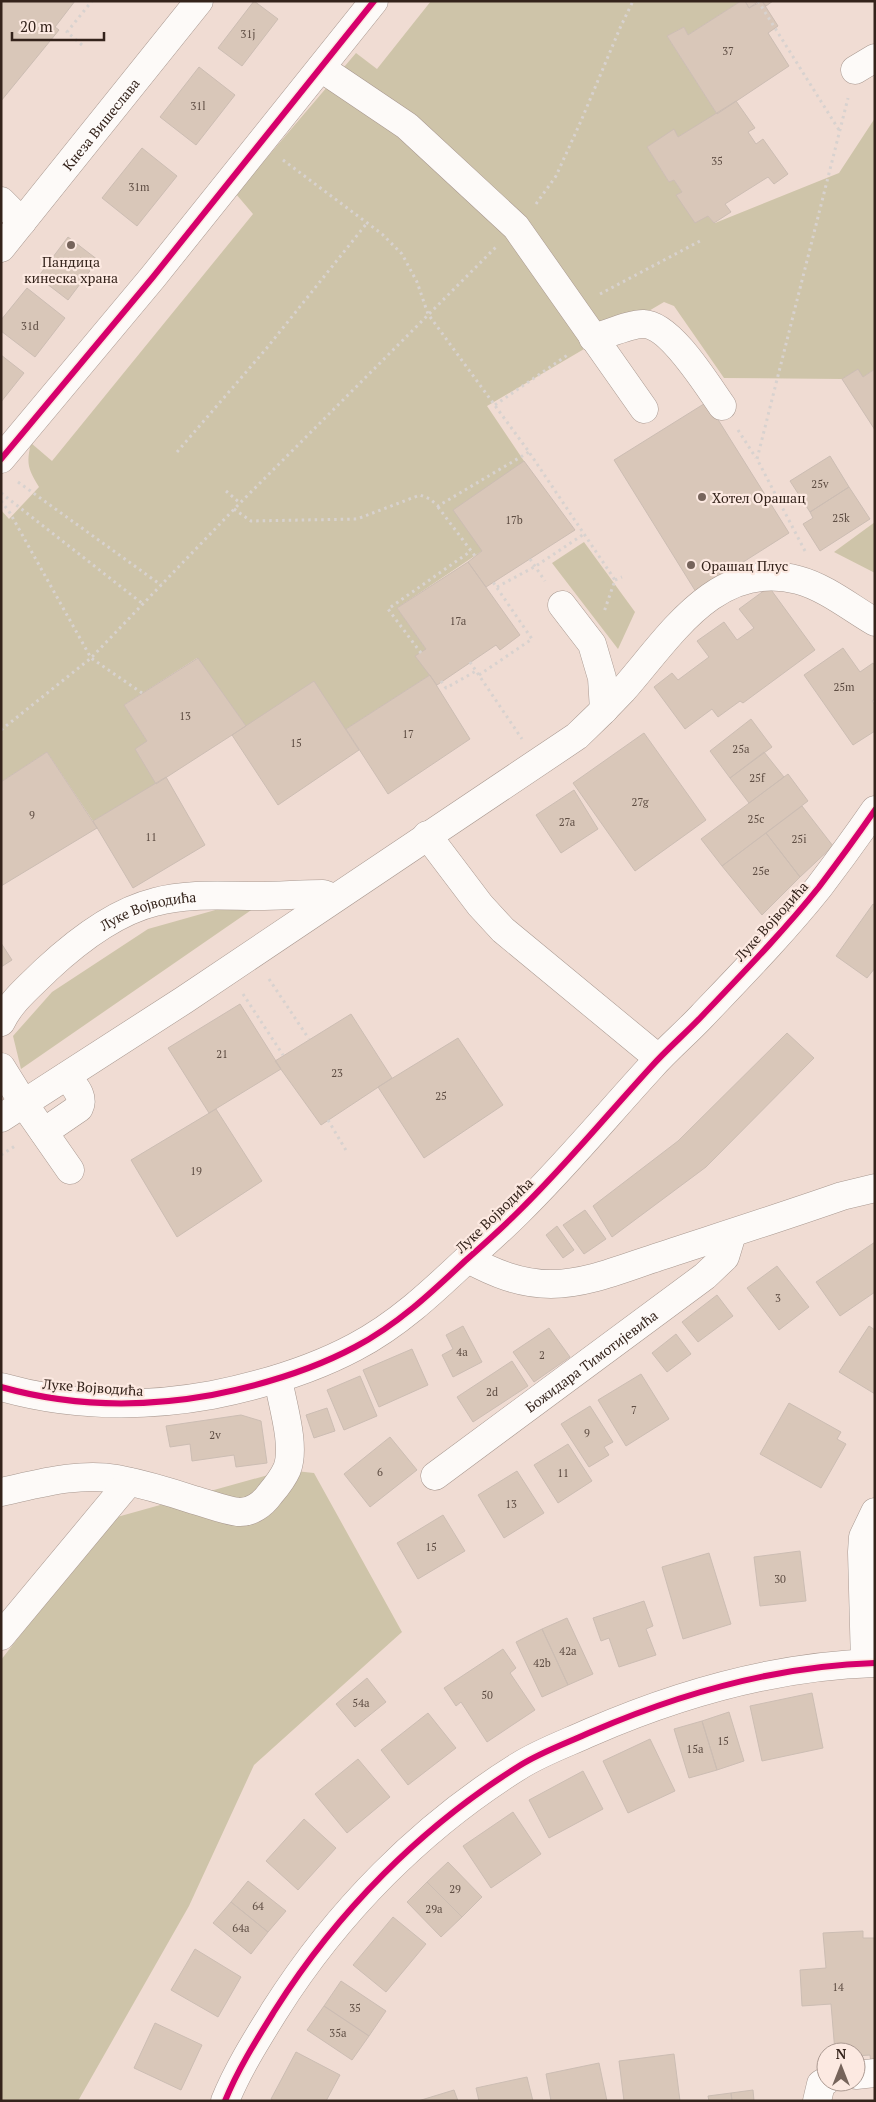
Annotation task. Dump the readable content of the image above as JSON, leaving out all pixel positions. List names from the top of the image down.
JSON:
{
  "streets": {
    "street": ["Кнеза Вишеслава", "Луке Војводића", "Божидара Тимотијевића"]
  },
  "places": ["Пандица кинеска храна", "Хотел Орашац", "Орашац Плус"],
  "house_numbers": [
    "31j",
    "37",
    "31l",
    "35",
    "31m",
    "31d",
    "25v",
    "25k",
    "17b",
    "17a",
    "25m",
    "13",
    "17",
    "15",
    "25a",
    "25f",
    "27g",
    "9",
    "25c",
    "27a",
    "11",
    "25i",
    "25e",
    "21",
    "23",
    "25",
    "19",
    "3",
    "4a",
    "2",
    "2d",
    "7",
    "9",
    "2v",
    "6",
    "11",
    "13",
    "15",
    "30",
    "42a",
    "42b",
    "50",
    "54a",
    "15",
    "15a",
    "29",
    "64",
    "29a",
    "64a",
    "14",
    "35",
    "35a"
  ],
  "scale_bar": "20 m",
  "north": "top"
}
